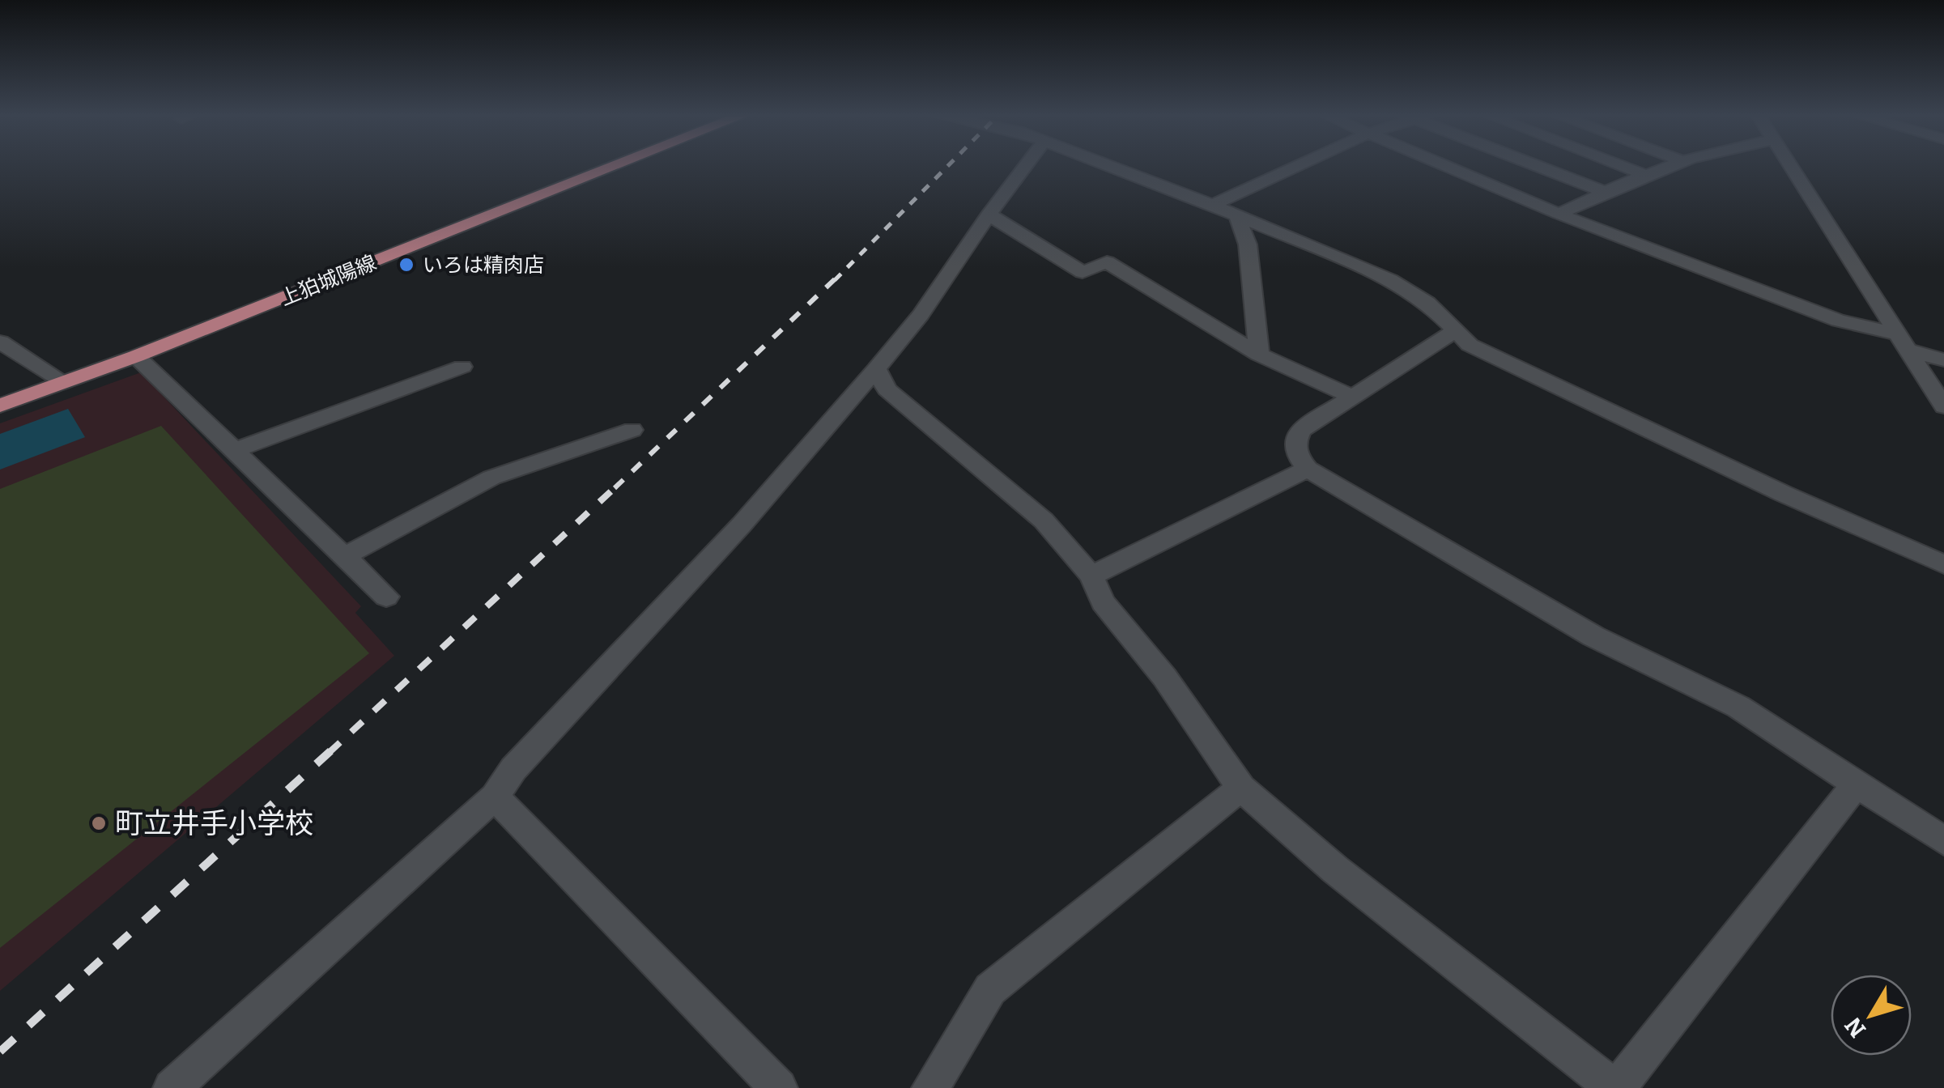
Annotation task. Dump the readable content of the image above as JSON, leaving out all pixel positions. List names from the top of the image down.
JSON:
{
  "streets": {
    "main road": ["上狛城陽線"]
  },
  "places": ["いろは精肉店", "町立井手小学校"],
  "north": "bottom left"
}
